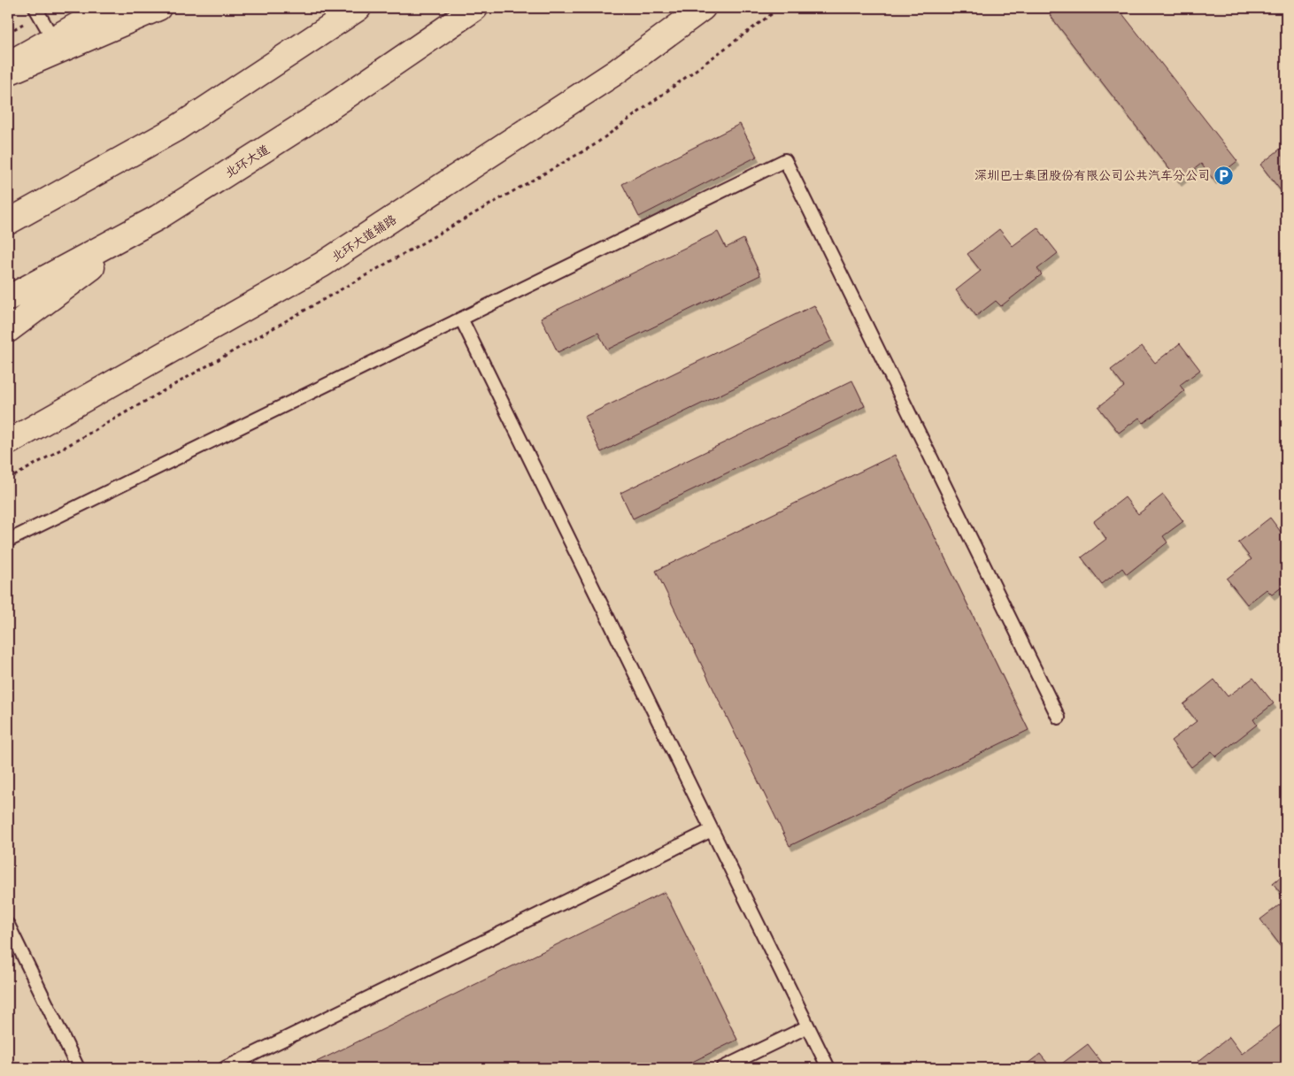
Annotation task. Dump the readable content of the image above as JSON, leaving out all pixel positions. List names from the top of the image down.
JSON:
{
  "streets": {
    "main road": ["北环大道", "北环大道辅路"]
  },
  "places": {
    "parking": ["深圳巴士集团股份有限公司公共汽车分公司"]
  }
}
